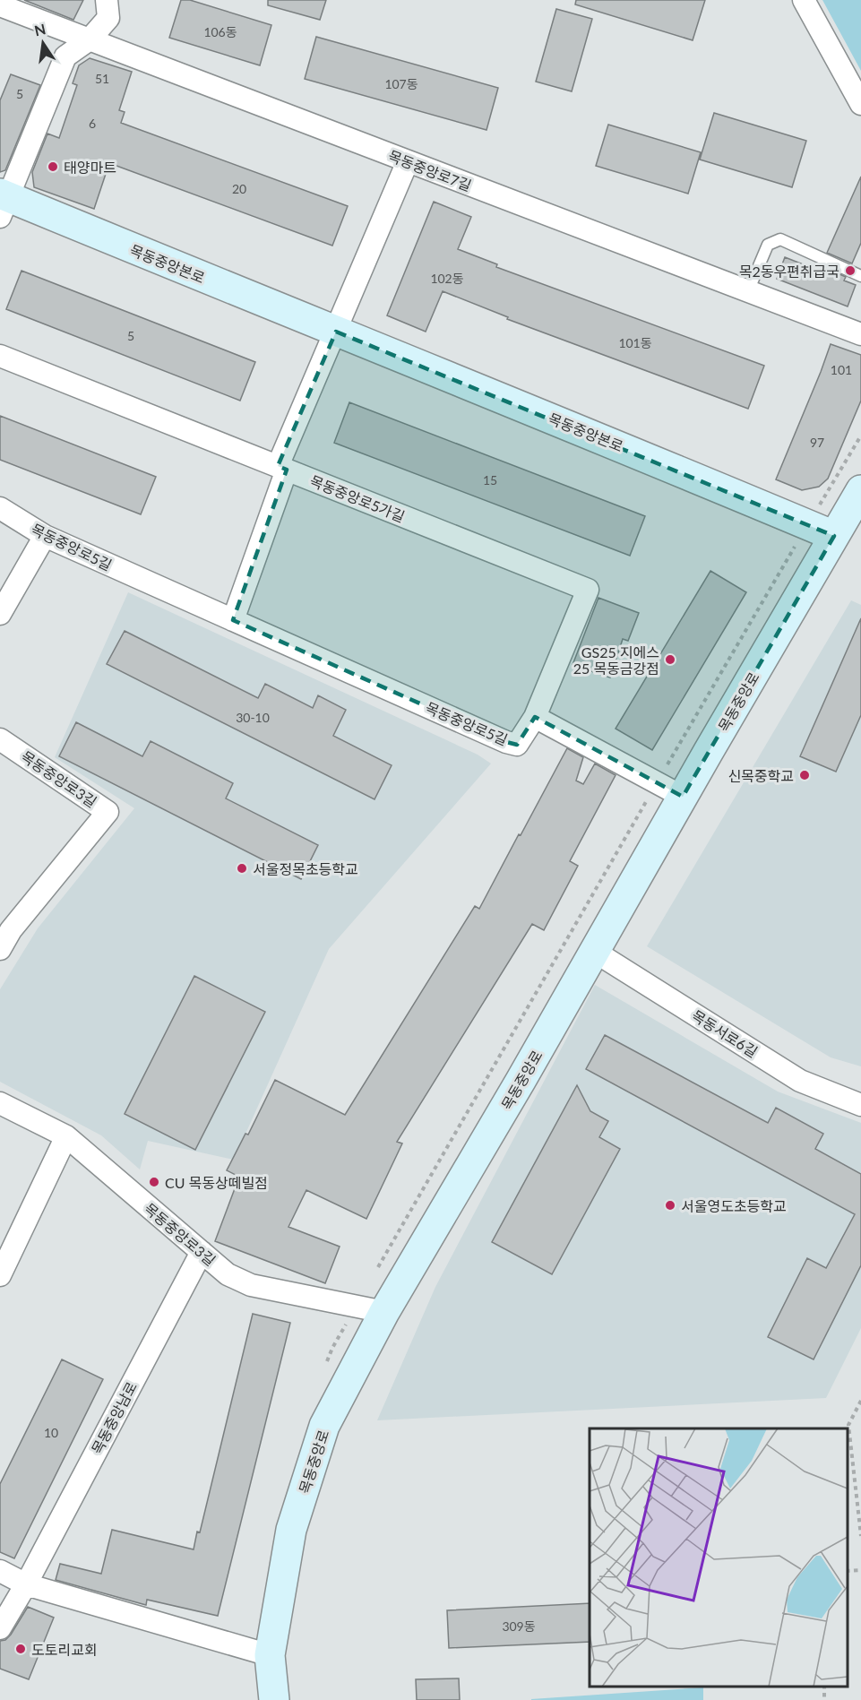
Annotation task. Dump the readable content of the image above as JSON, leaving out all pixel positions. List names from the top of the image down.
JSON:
{
  "streets": {
    "main road": ["목동중앙본로", "목동중앙로"],
    "street": [
      "목동중앙로7길",
      "목동중앙로5가길",
      "목동중앙로5길",
      "목동중앙로3길",
      "목동서로6길",
      "목동중앙남로"
    ]
  },
  "crossings": [
    ["목동중앙본로", "목동중앙로"],
    ["목동중앙로5가길", "목동중앙로5길"],
    ["목동중앙로", "목동중앙로3길"],
    ["목동중앙로", "목동서로6길"],
    ["목동중앙로3길", "목동중앙남로"]
  ],
  "places": [
    "태양마트",
    "목2동우편취급국",
    "GS25 지에스 25 목동금강점",
    "신목중학교",
    "서울정목초등학교",
    "CU 목동상떼빌점",
    "서울영도초등학교",
    "도토리교회"
  ],
  "house_numbers": [
    "106동",
    "51",
    "107동",
    "5",
    "6",
    "20",
    "102동",
    "5",
    "101동",
    "101",
    "97",
    "15",
    "30-10",
    "10",
    "309동"
  ],
  "north": "top"
}
